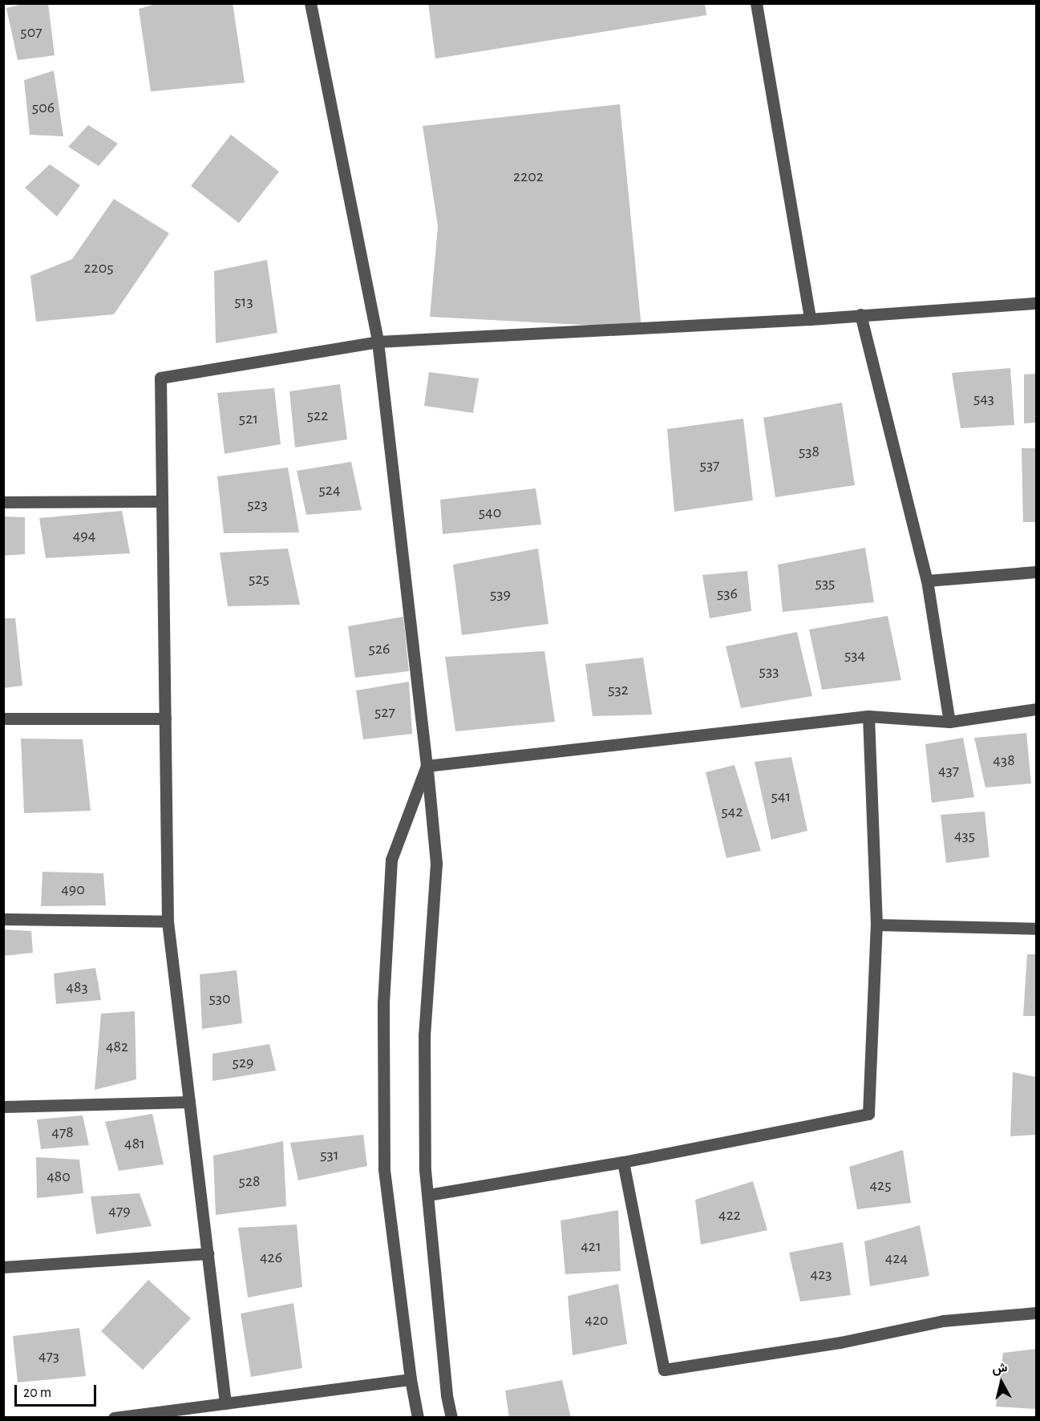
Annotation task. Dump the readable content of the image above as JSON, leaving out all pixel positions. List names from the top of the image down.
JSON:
{
  "house_numbers": [
    "507",
    "506",
    "2202",
    "2205",
    "513",
    "543",
    "522",
    "521",
    "538",
    "537",
    "524",
    "523",
    "540",
    "494",
    "525",
    "535",
    "536",
    "539",
    "526",
    "534",
    "533",
    "532",
    "527",
    "438",
    "437",
    "541",
    "542",
    "435",
    "490",
    "483",
    "530",
    "482",
    "529",
    "478",
    "481",
    "531",
    "480",
    "528",
    "425",
    "479",
    "422",
    "421",
    "426",
    "424",
    "423",
    "420",
    "473"
  ],
  "scale_bar": "20 m",
  "north": "top"
}
